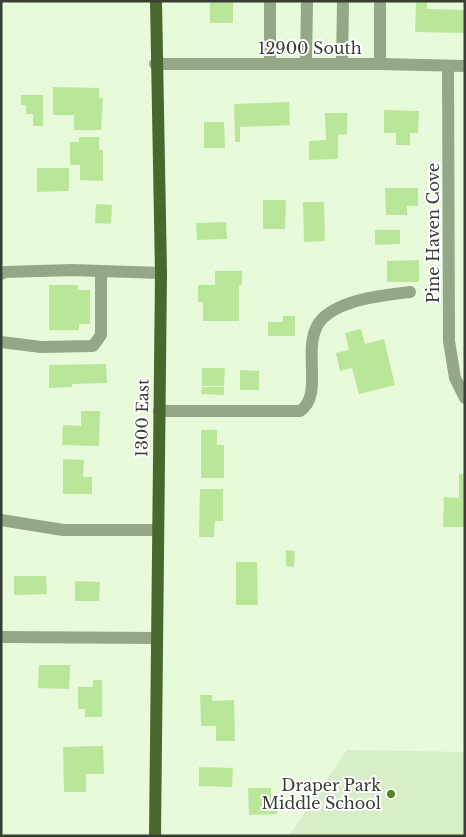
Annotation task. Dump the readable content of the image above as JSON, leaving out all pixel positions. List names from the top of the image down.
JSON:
{
  "streets": {
    "main road": ["1300 East"],
    "street": ["12900 South", "Pine Haven Cove"]
  },
  "crossings": [
    ["12900 South", "Pine Haven Cove"],
    ["12900 South", "1300 East"]
  ],
  "places": ["Draper Park Middle School"]
}
